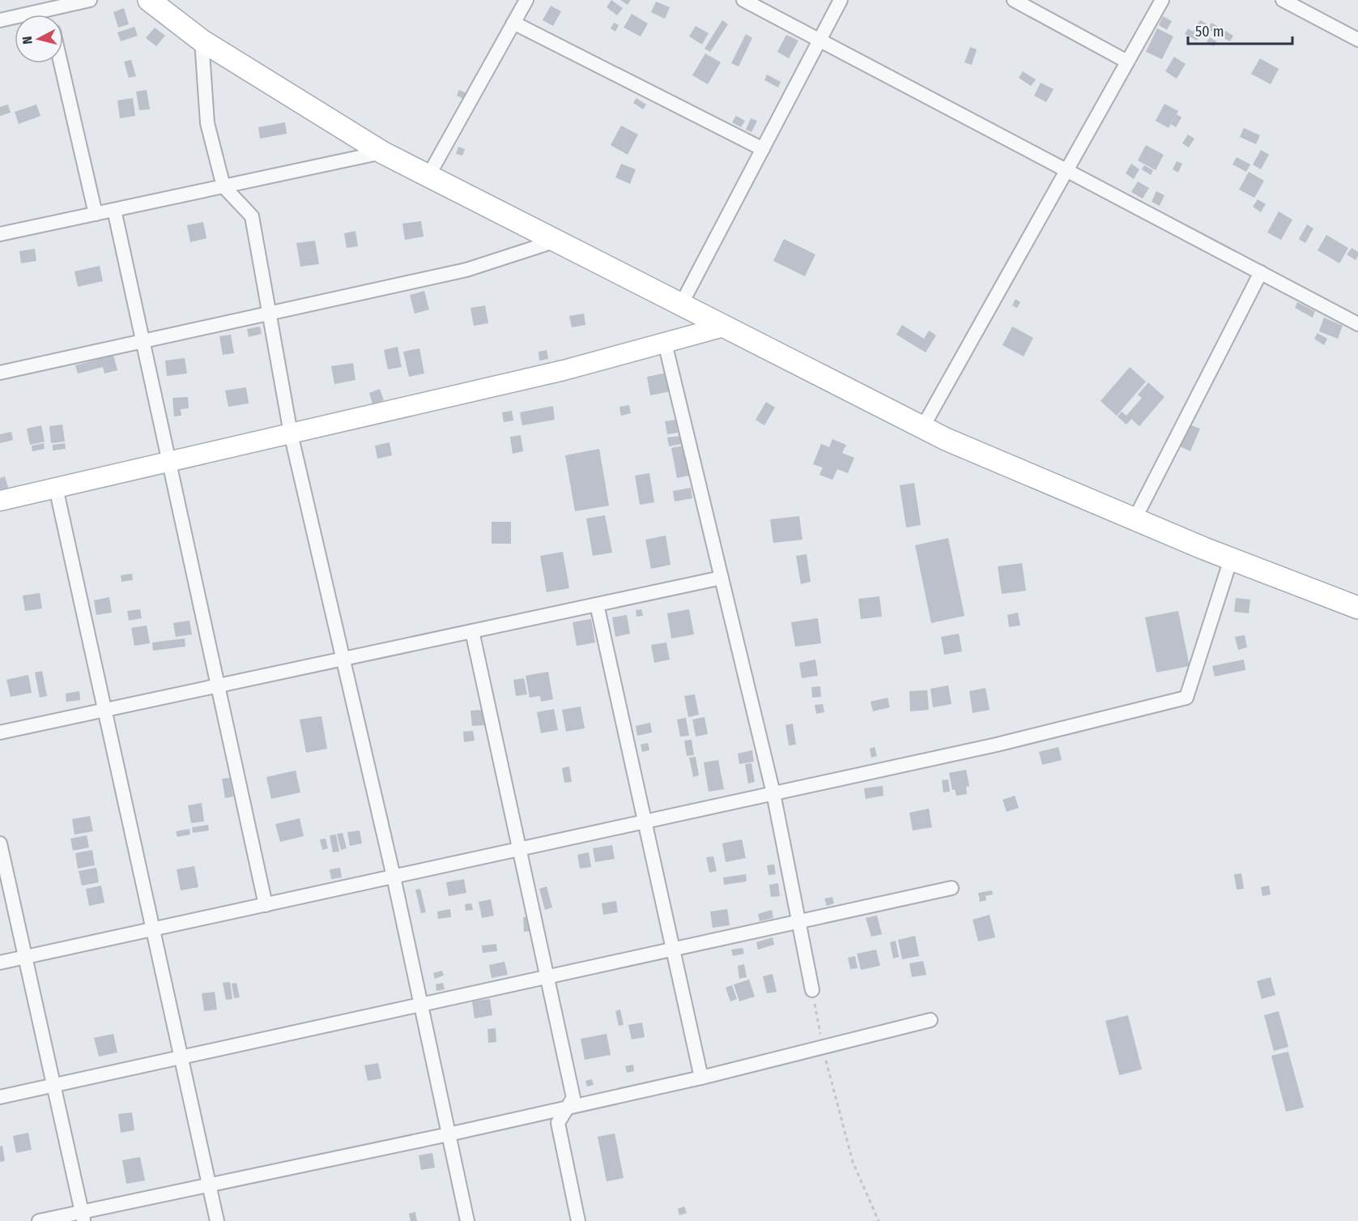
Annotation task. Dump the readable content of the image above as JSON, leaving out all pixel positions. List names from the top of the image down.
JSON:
{
  "scale_bar": "50 m",
  "north": "left"
}
